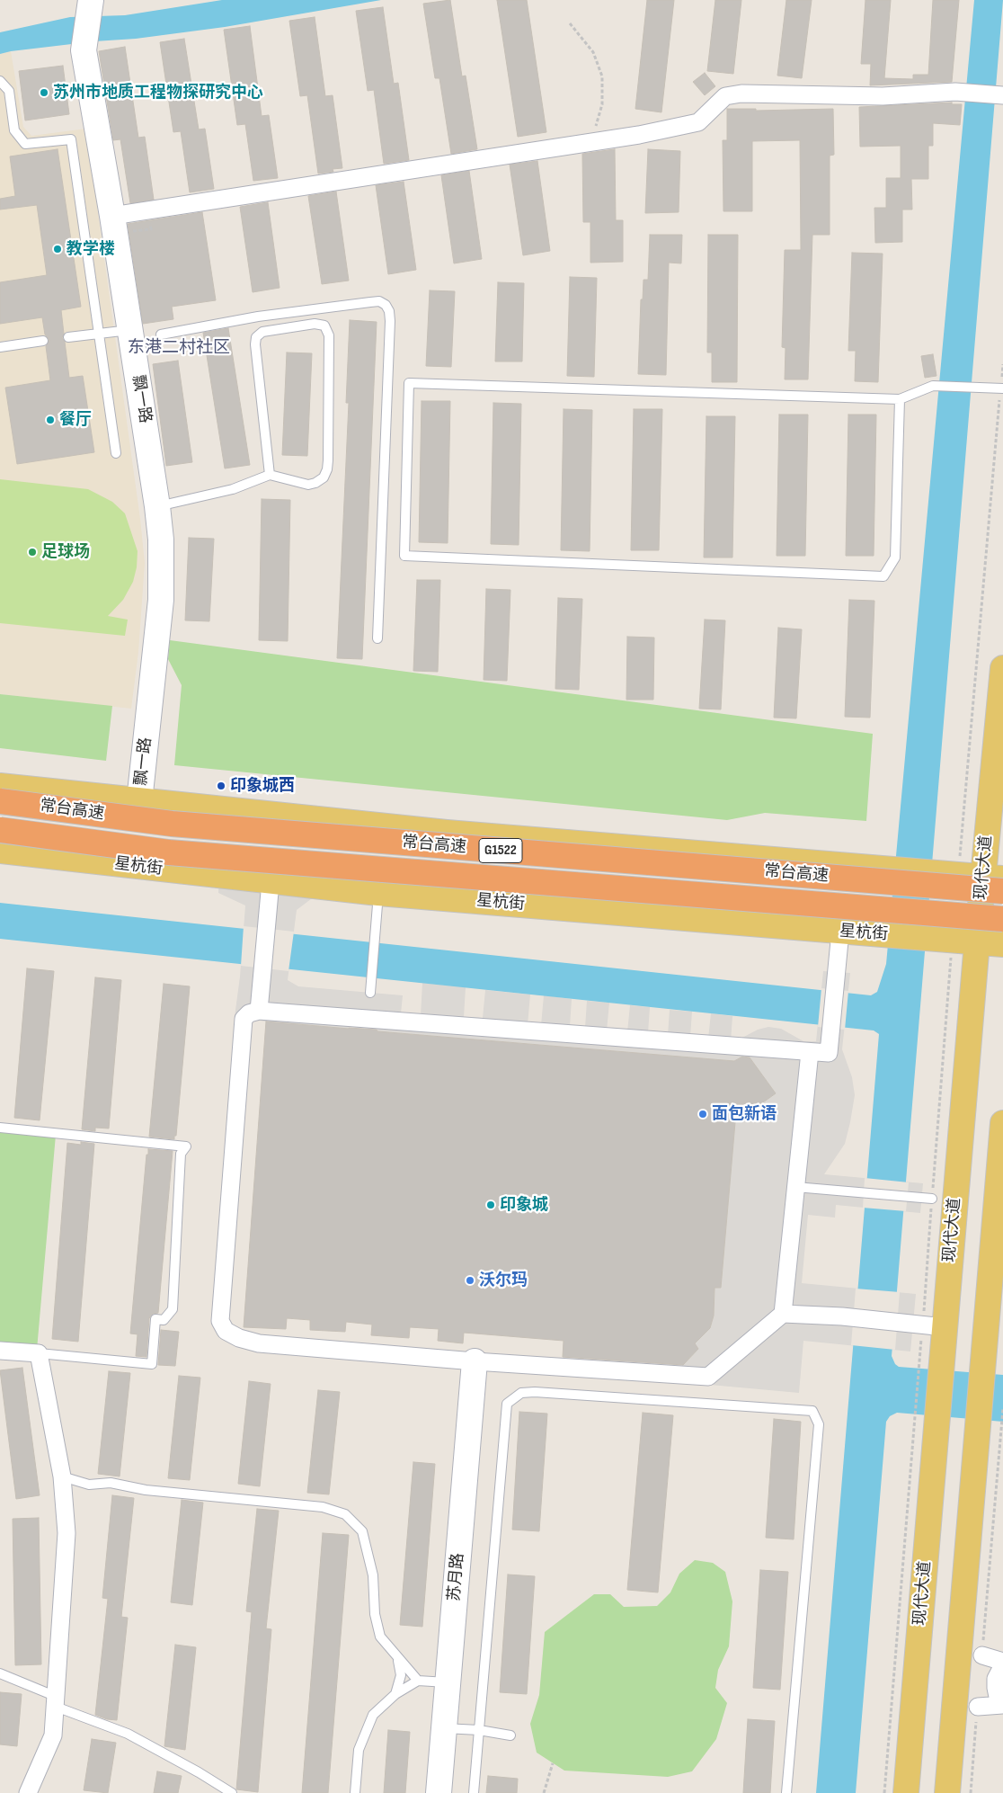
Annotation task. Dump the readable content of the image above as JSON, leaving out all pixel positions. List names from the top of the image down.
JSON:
{
  "streets": {
    "highway": ["常台高速", "G1522"],
    "main road": ["星杭街", "现代大道"],
    "street": ["飘一路", "苏月路"]
  },
  "crossings": [
    ["星杭街", "现代大道"]
  ],
  "districts": ["东港二村社区"],
  "places": [
    "苏州市地质工程物探研究中心",
    "教学楼",
    "餐厅",
    "足球场",
    "印象城西",
    "面包新语",
    "印象城",
    "沃尔玛"
  ]
}
